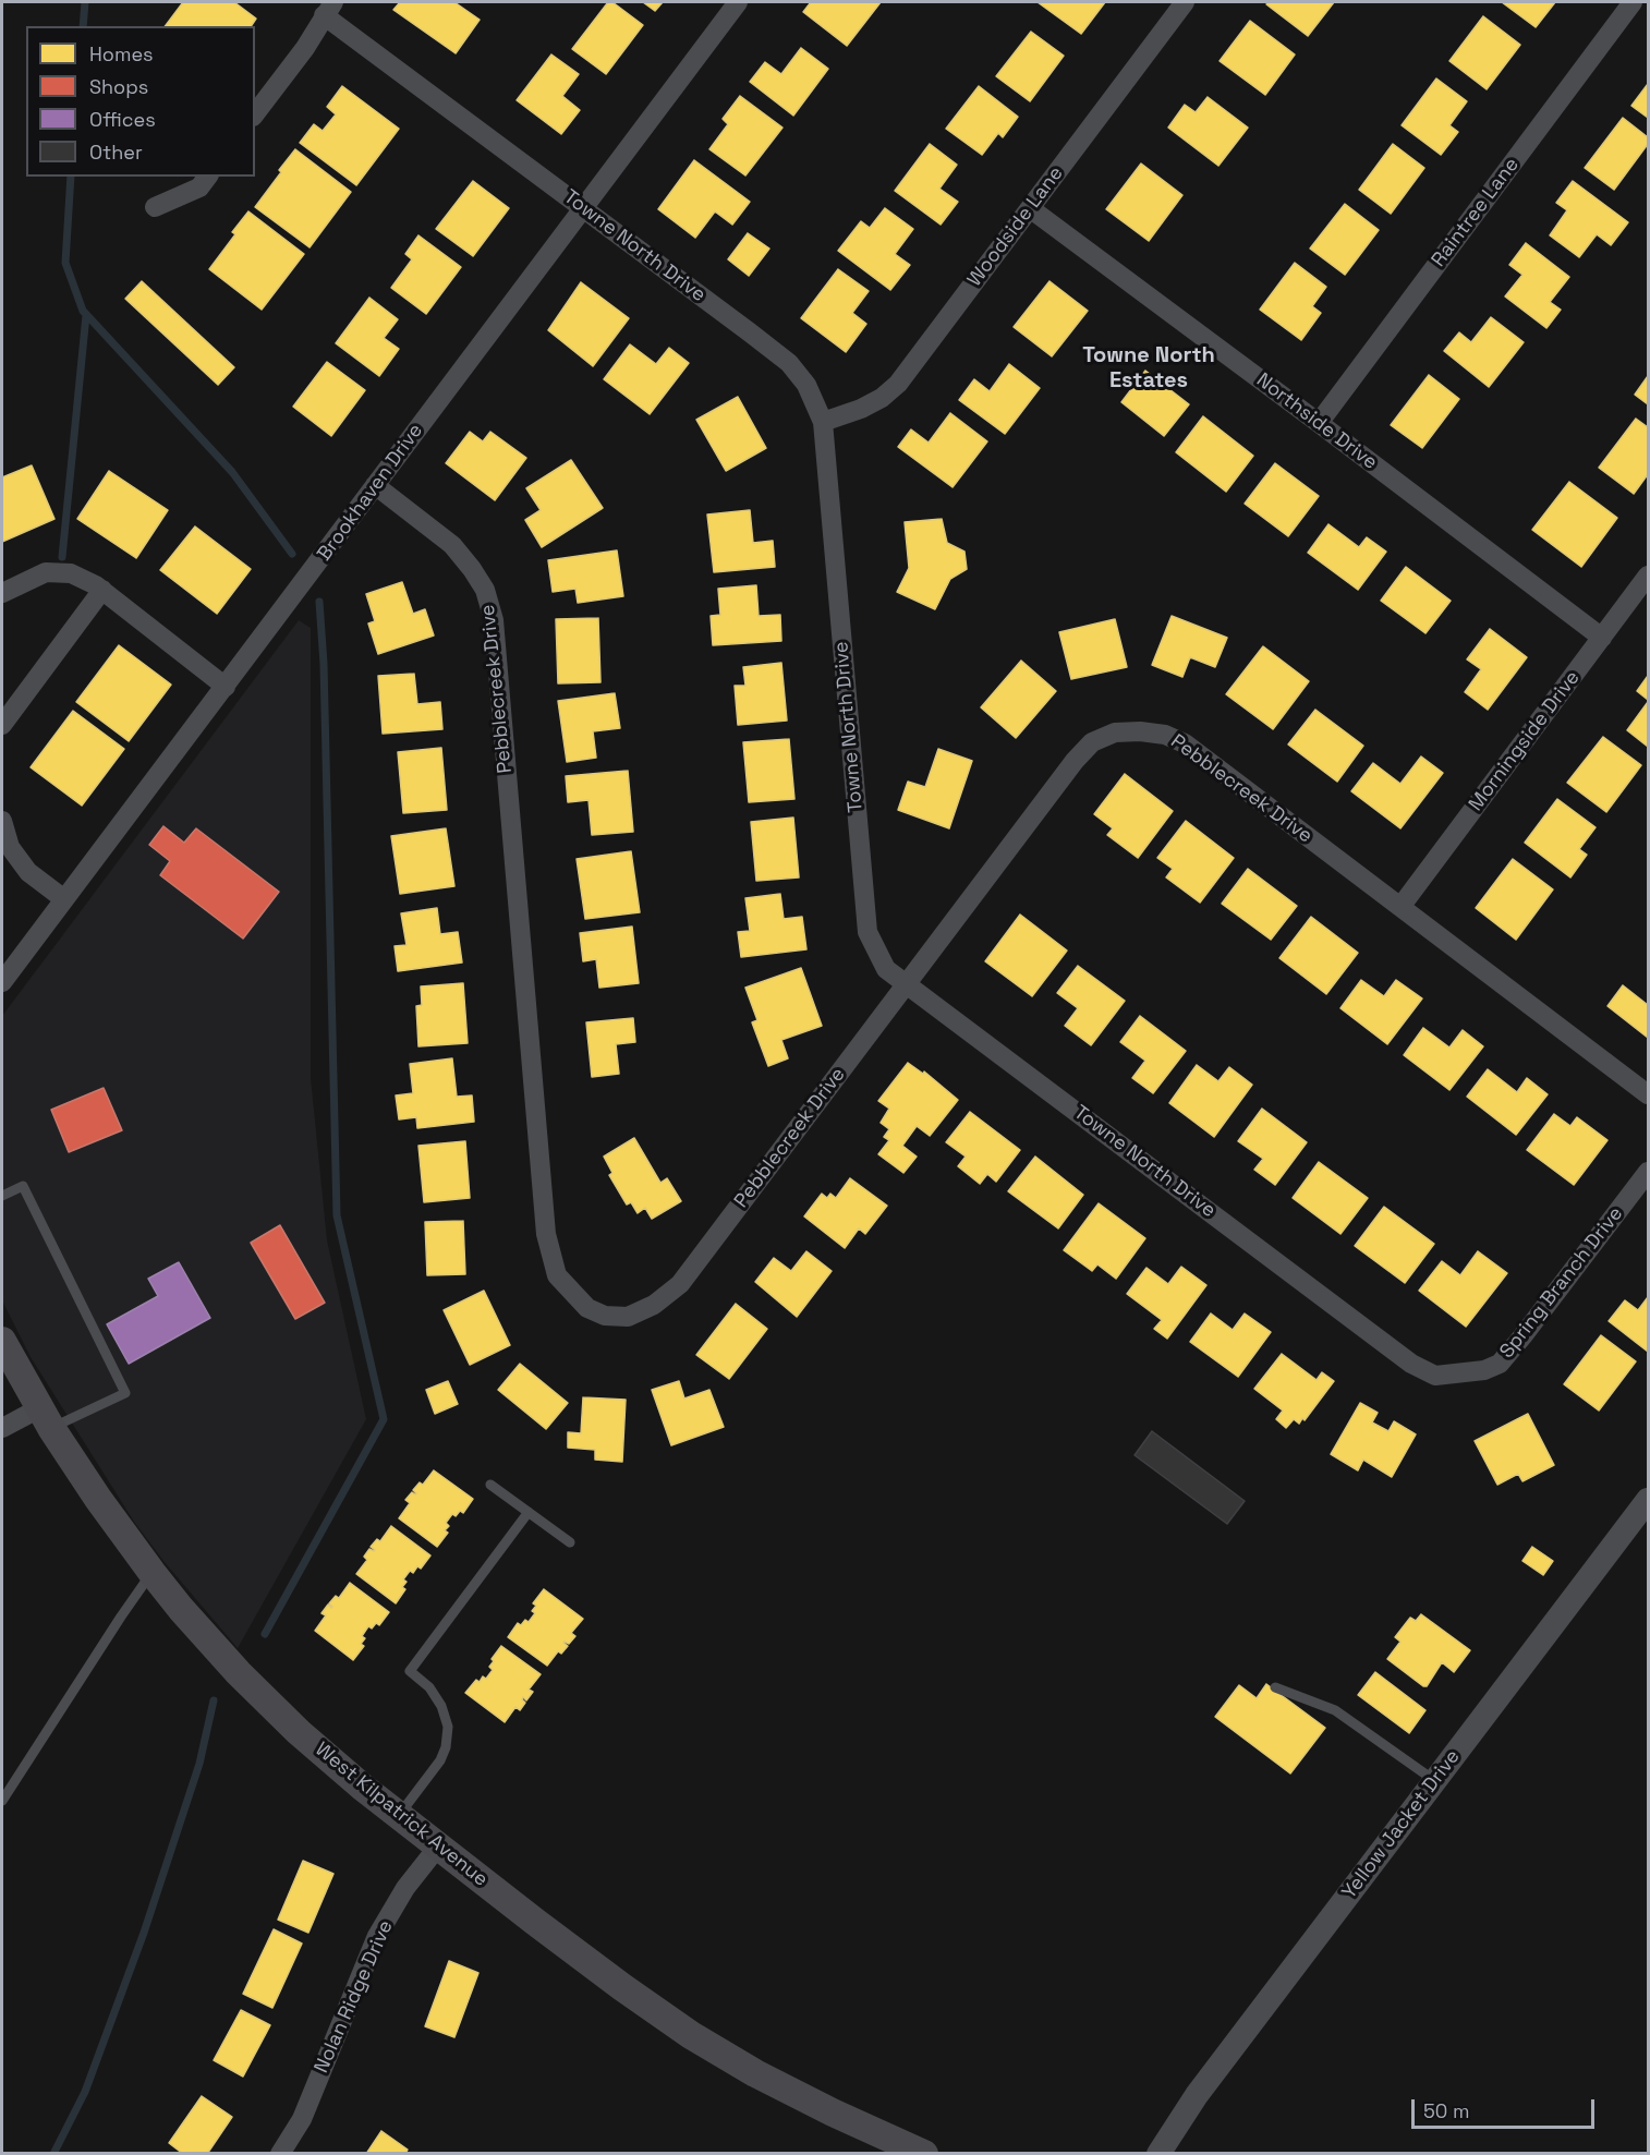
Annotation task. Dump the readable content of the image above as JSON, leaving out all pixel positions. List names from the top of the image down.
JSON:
{
  "streets": {
    "main road": ["West Kilpatrick Avenue"],
    "street": [
      "Raintree Lane",
      "Woodside Lane",
      "Towne North Drive",
      "Northside Drive",
      "Brookhaven Drive",
      "Pebblecreek Drive",
      "Morningside Drive",
      "Spring Branch Drive",
      "Yellow Jacket Drive",
      "Nolan Ridge Drive"
    ]
  },
  "crossings": [
    ["Raintree Lane", "Northside Drive"],
    ["Woodside Lane", "Towne North Drive"],
    ["Woodside Lane", "Northside Drive"],
    ["Towne North Drive", "Brookhaven Drive"],
    ["Towne North Drive", "Pebblecreek Drive"],
    ["Towne North Drive", "Spring Branch Drive"],
    ["Northside Drive", "Morningside Drive"],
    ["Brookhaven Drive", "Pebblecreek Drive"],
    ["Pebblecreek Drive", "Morningside Drive"],
    ["West Kilpatrick Avenue", "Nolan Ridge Drive"]
  ],
  "districts": ["Towne North Estates"],
  "legend": [
    "Homes",
    "Shops",
    "Offices",
    "Other"
  ],
  "scale_bar": "50 m"
}
